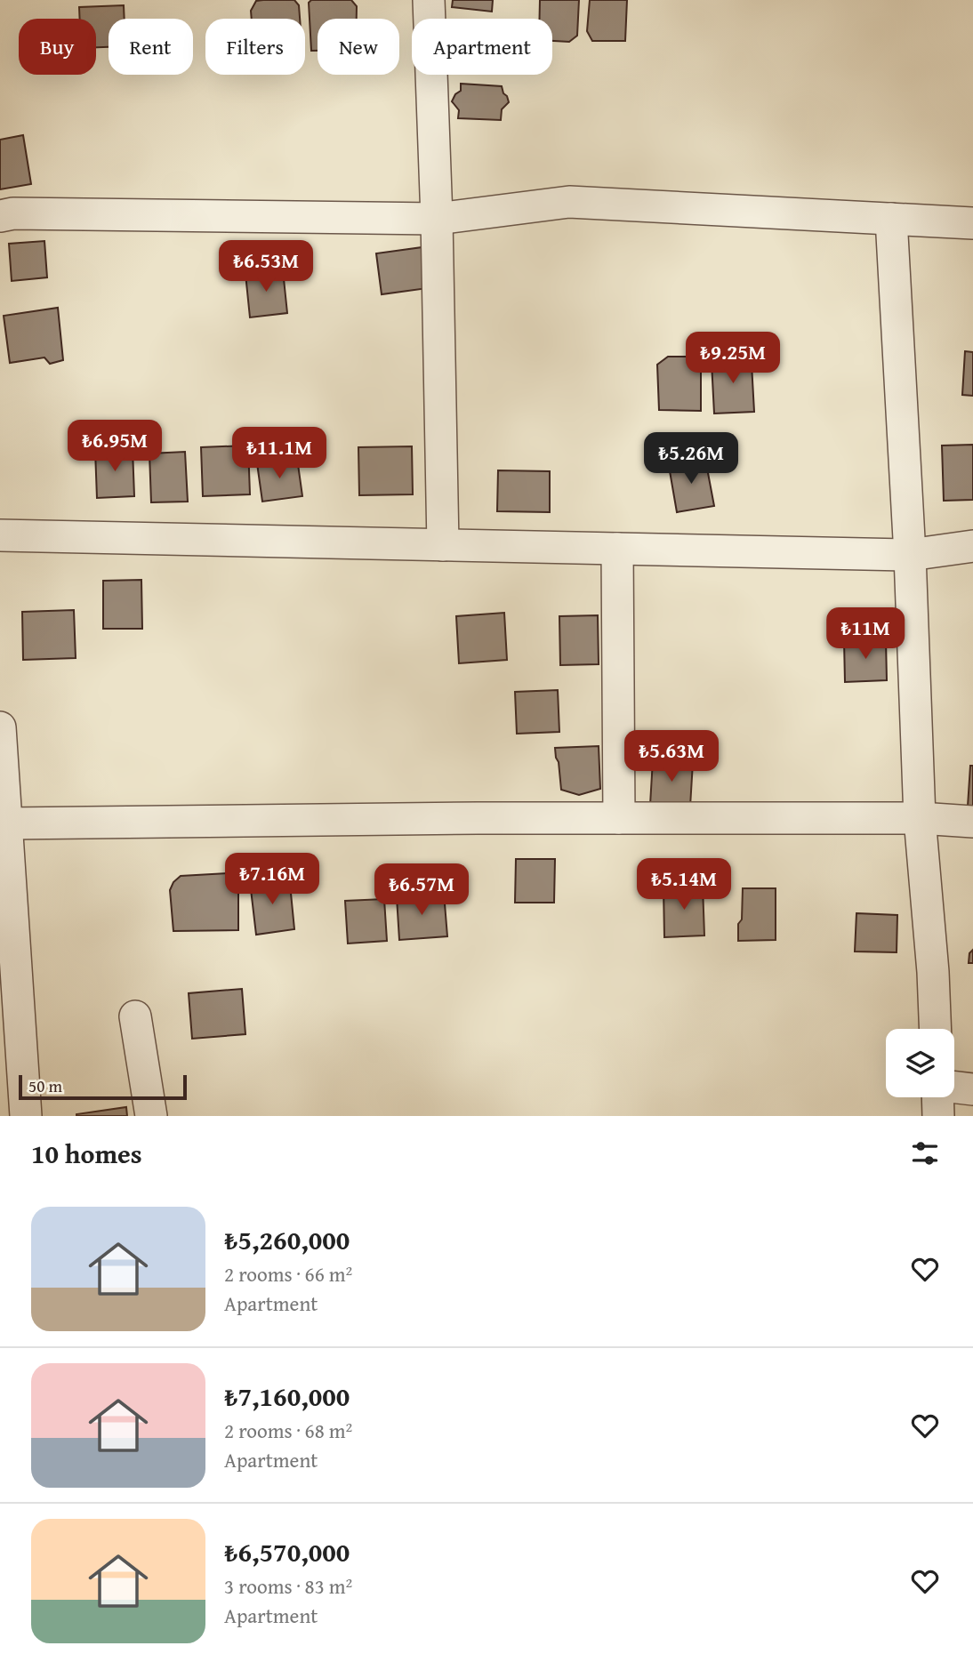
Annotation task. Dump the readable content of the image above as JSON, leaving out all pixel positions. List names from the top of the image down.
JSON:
{
  "scale_bar": "50 m",
  "page": {
    "chip": [
      "Buy",
      "Rent",
      "Filters",
      "New",
      "Apartment"
    ],
    "price": [
      "₺6.53M",
      "₺9.25M",
      "₺6.95M",
      "₺11.1M",
      "₺5.26M",
      "₺11M",
      "₺5.63M",
      "₺7.16M",
      "₺5.14M",
      "₺6.57M"
    ],
    "scale": "50 m",
    "heading": "10 homes",
    "list": [
      {
        "name": "₺5,260,000",
        "note": "2 rooms · 66 m² · Apartment"
      },
      {
        "name": "₺7,160,000",
        "note": "2 rooms · 68 m² · Apartment"
      },
      {
        "name": "₺6,570,000",
        "note": "3 rooms · 83 m² · Apartment"
      }
    ]
  }
}
